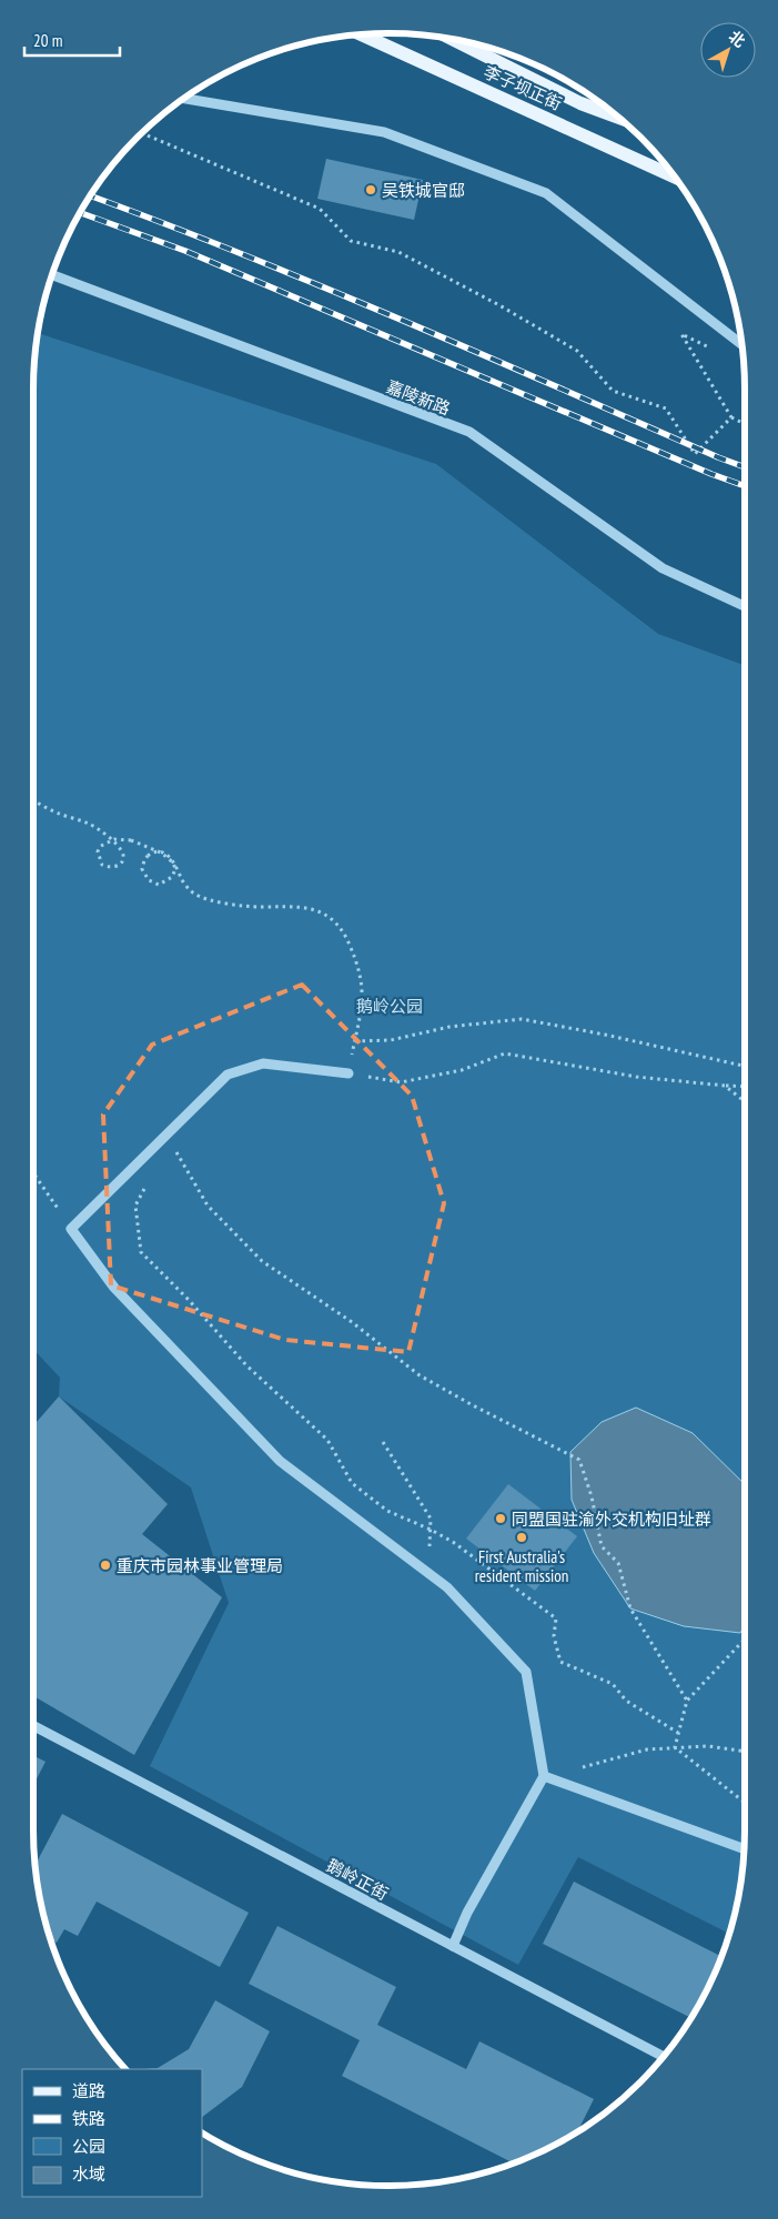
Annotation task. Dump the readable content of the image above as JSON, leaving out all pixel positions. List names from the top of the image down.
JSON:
{
  "streets": {
    "main road": ["李子坝正街"],
    "street": ["嘉陵新路", "鹅岭正街"]
  },
  "parks": ["鹅岭公园"],
  "places": [
    "吴铁城官邸",
    "同盟国驻渝外交机构旧址群",
    "First Australia's resident mission",
    "重庆市园林事业管理局"
  ],
  "legend": [
    "道路",
    "铁路",
    "公园",
    "水域"
  ],
  "scale_bar": "20 m",
  "north": "top right"
}
